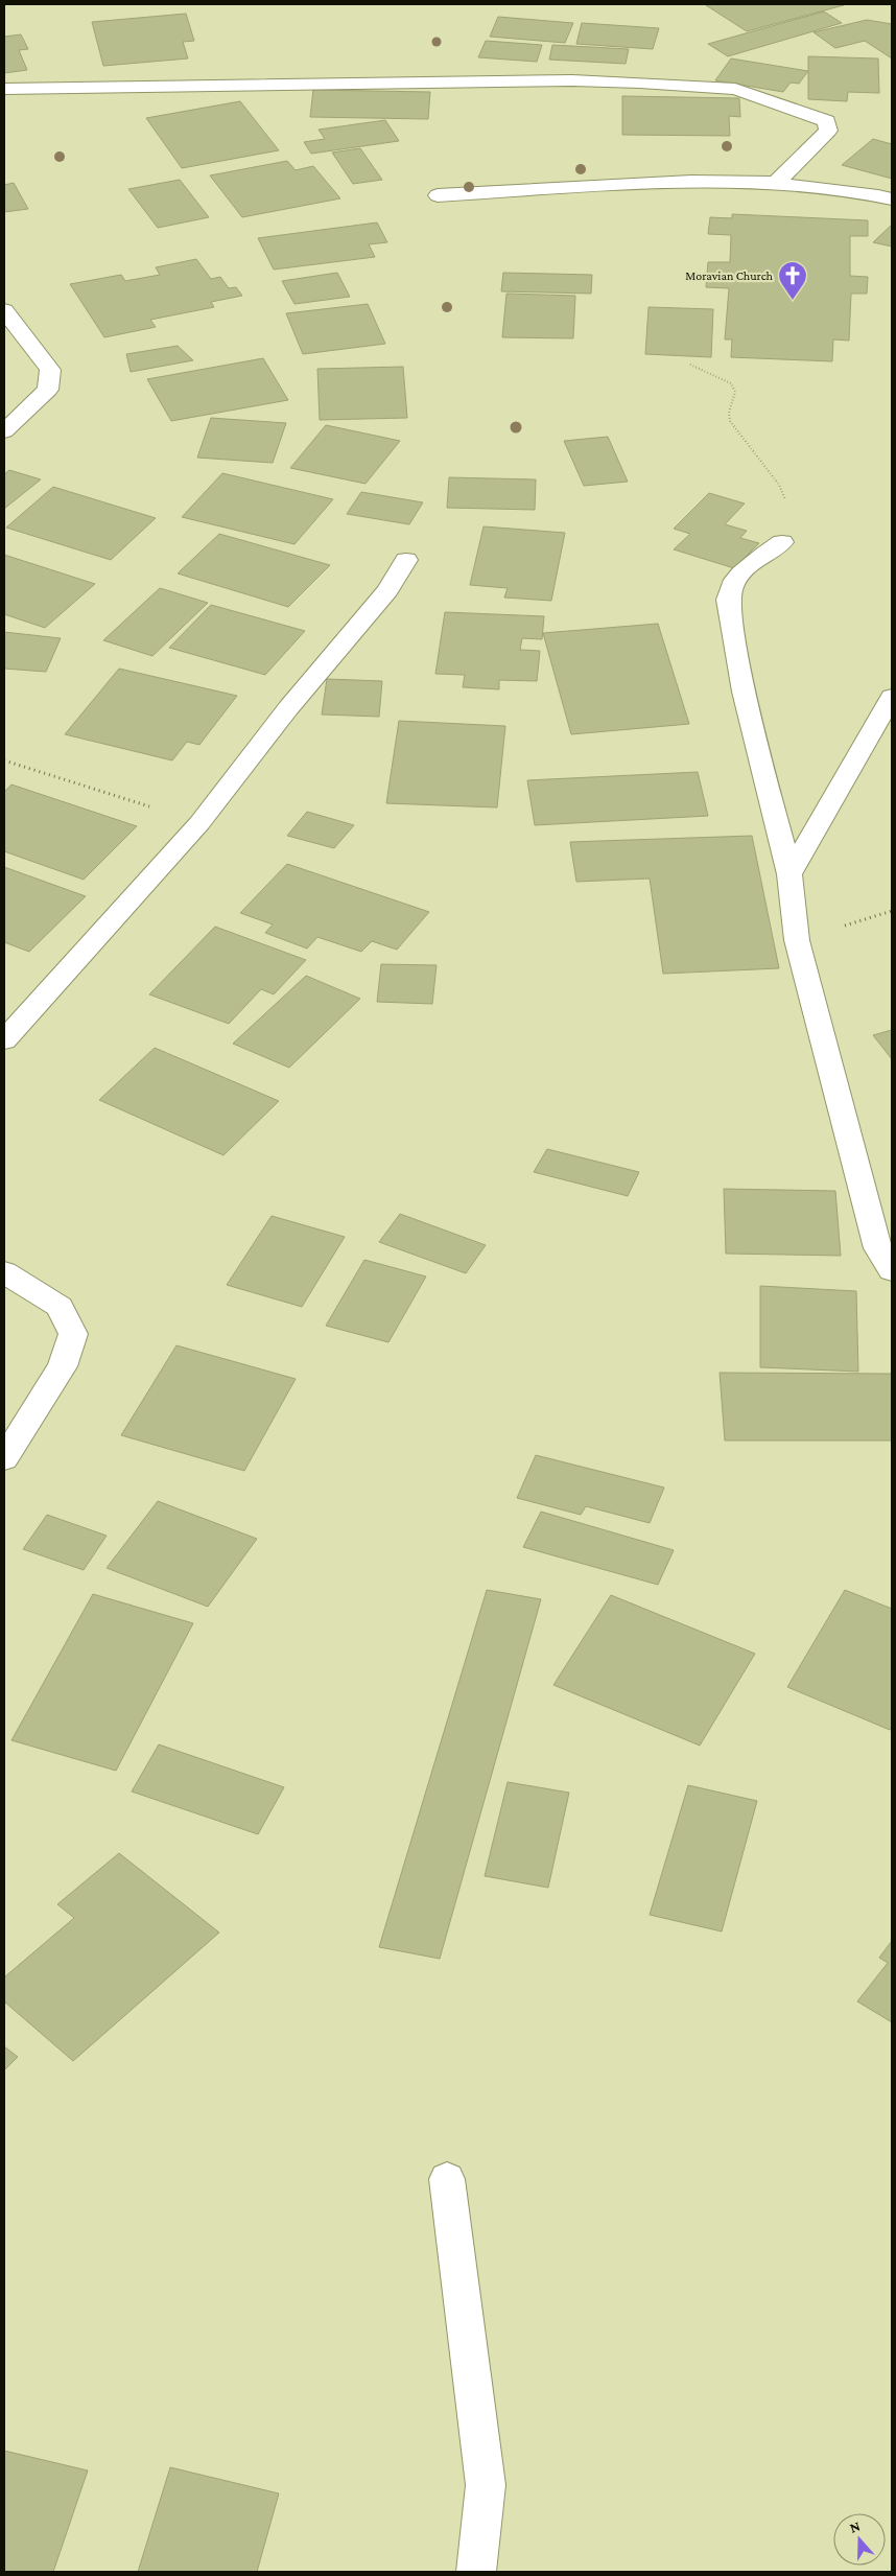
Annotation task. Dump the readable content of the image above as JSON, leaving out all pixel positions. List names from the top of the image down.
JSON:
{
  "places": {
    "church": ["Moravian Church"]
  },
  "north": "top"
}
